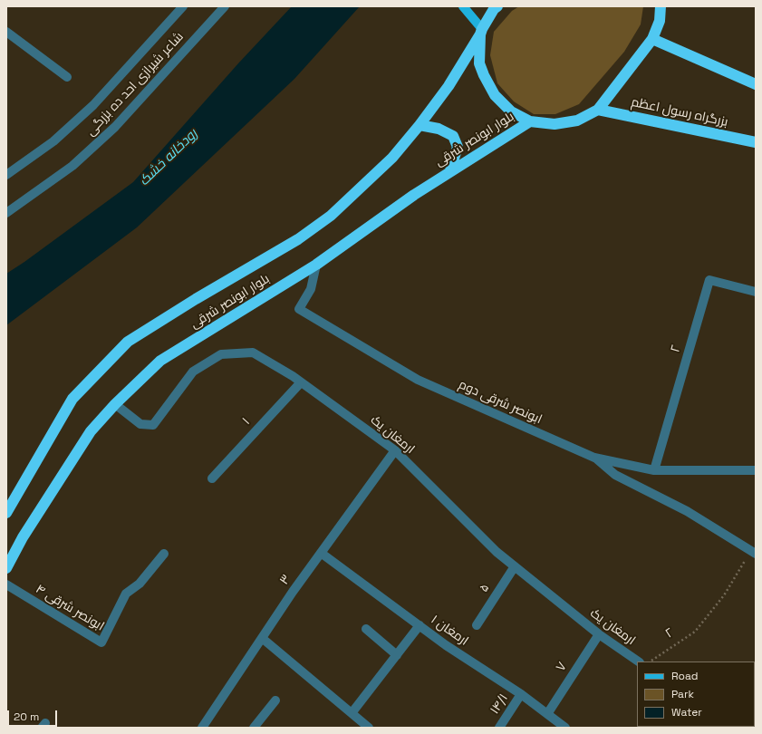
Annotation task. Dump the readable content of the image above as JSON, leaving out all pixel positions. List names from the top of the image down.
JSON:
{
  "streets": {
    "highway": ["بزرگراه رسول اعظم", "بلوار ابونصر شرقی"],
    "street": [
      "شاعر شیرازی احد ده بزرگی",
      "۲",
      "ابونصر شرقی دوم",
      "۱",
      "ارمغان یک",
      "۳",
      "۵",
      "ابونصر شرقی ۴",
      "ارمغان ۱",
      "۷",
      "۱۴/۱"
    ]
  },
  "crossings": [
    ["بلوار ابونصر شرقی", "ابونصر شرقی دوم"],
    ["بلوار ابونصر شرقی", "ارمغان یک"],
    ["۲", "ابونصر شرقی دوم"],
    ["۱", "ارمغان یک"],
    ["ارمغان یک", "۳"],
    ["ارمغان یک", "۵"],
    ["ارمغان یک", "۷"],
    ["۳", "ارمغان ۱"],
    ["ارمغان ۱", "۷"],
    ["ارمغان ۱", "۱۴/۱"]
  ],
  "water": ["رودخانه خشک"],
  "legend": ["Road", "Park", "Water"],
  "scale_bar": "20 m"
}
